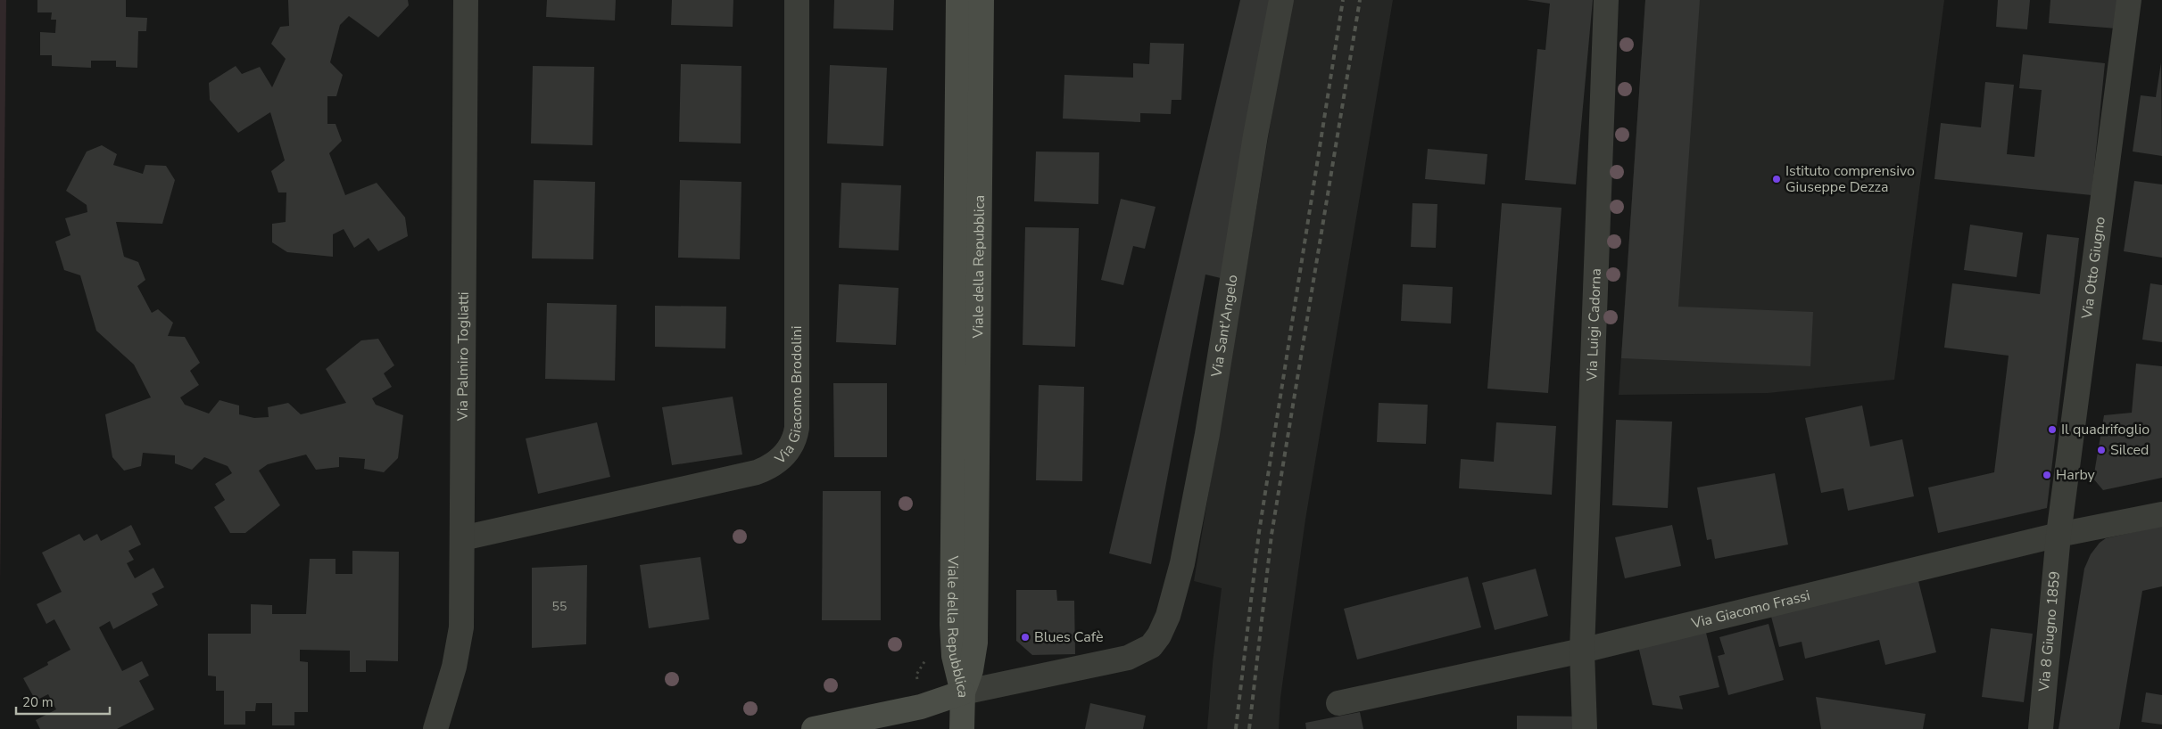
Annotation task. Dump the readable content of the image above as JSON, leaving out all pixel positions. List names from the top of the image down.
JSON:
{
  "streets": {
    "street": [
      "Viale della Repubblica",
      "Via Otto Giugno",
      "Via Sant'Angelo",
      "Via Luigi Cadorna",
      "Via Palmiro Togliatti",
      "Via Giacomo Brodolini",
      "Via Giacomo Frassi",
      "Via 8 Giugno 1859"
    ]
  },
  "crossings": [
    ["Viale della Repubblica", "Via Sant'Angelo"],
    ["Via Otto Giugno", "Via Giacomo Frassi"],
    ["Via Otto Giugno", "Via 8 Giugno 1859"],
    ["Via Luigi Cadorna", "Via Giacomo Frassi"],
    ["Via Palmiro Togliatti", "Via Giacomo Brodolini"],
    ["Via Giacomo Frassi", "Via 8 Giugno 1859"]
  ],
  "places": [
    "Istituto comprensivo Giuseppe Dezza",
    "Il quadrifoglio",
    "Silced",
    "Harby",
    "Blues Cafè"
  ],
  "house_numbers": ["55"],
  "scale_bar": "20 m"
}
